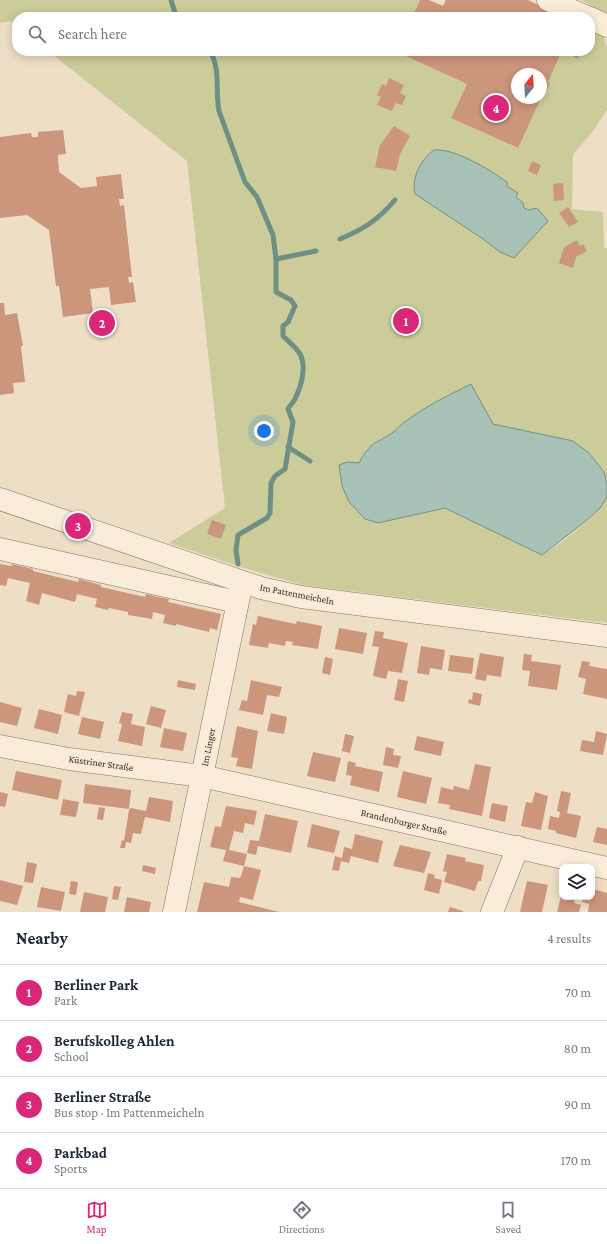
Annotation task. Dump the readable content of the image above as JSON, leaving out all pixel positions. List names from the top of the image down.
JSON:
{
  "streets": {
    "street": [
      "Im Pattenmeicheln",
      "Im Linger",
      "Küstriner Straße",
      "Brandenburger Straße"
    ]
  },
  "crossings": [
    ["Im Pattenmeicheln", "Im Linger"],
    ["Im Linger", "Küstriner Straße"],
    ["Im Linger", "Brandenburger Straße"],
    ["Küstriner Straße", "Brandenburger Straße"]
  ],
  "north": "top",
  "page": {
    "search": "Search here",
    "pins": [
      "4",
      "1",
      "2",
      "3"
    ],
    "heading": ["Nearby", "4 results"],
    "list": [
      {
        "mark": "1",
        "name": "Berliner Park",
        "note": "Park",
        "value": "70 m"
      },
      {
        "mark": "2",
        "name": "Berufskolleg Ahlen",
        "note": "School",
        "value": "80 m"
      },
      {
        "mark": "3",
        "name": "Berliner Straße",
        "note": "Bus stop · Im Pattenmeicheln",
        "value": "90 m"
      },
      {
        "mark": "4",
        "name": "Parkbad",
        "note": "Sports",
        "value": "170 m"
      }
    ],
    "nav": ["Map", "Directions", "Saved"]
  }
}
